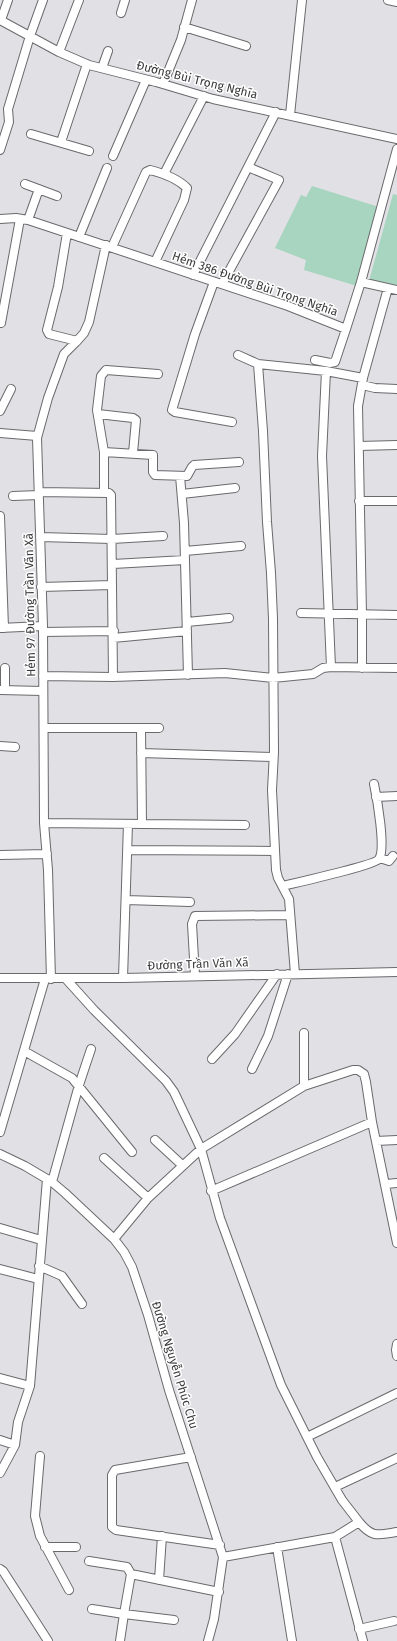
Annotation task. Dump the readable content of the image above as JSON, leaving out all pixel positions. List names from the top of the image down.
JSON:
{
  "streets": {
    "street": [
      "Đường Bùi Trọng Nghĩa",
      "Hẻm 386 Đường Bùi Trọng Nghĩa",
      "Hẻm 97 Đường Trần Văn Xã",
      "Đường Trần Văn Xã",
      "Đường Nguyễn Phúc Chu"
    ]
  },
  "crossings": [
    ["Hẻm 386 Đường Bùi Trọng Nghĩa", "Hẻm 97 Đường Trần Văn Xã"],
    ["Hẻm 97 Đường Trần Văn Xã", "Đường Trần Văn Xã"]
  ]
}
